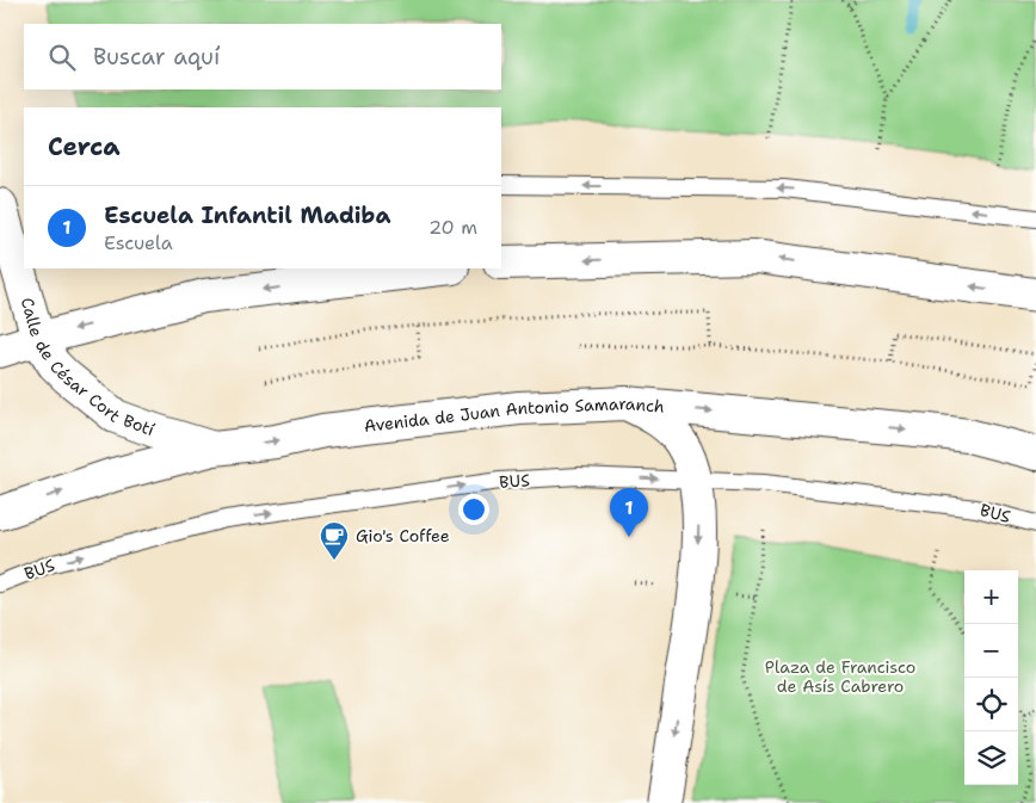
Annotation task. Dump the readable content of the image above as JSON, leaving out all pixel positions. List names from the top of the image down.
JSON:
{
  "streets": {
    "street": ["Calle de César Cort Botí", "Avenida de Juan Antonio Samaranch"],
    "lane": ["BUS"]
  },
  "crossings": [
    ["Calle de César Cort Botí", "Avenida de Juan Antonio Samaranch"]
  ],
  "one_way": ["BUS"],
  "parks": ["Plaza de Francisco de Asís Cabrero"],
  "places": {
    "cafe": ["Gio's Coffee"]
  },
  "page": {
    "search": "Buscar aquí",
    "heading": "Cerca",
    "list": [
      {
        "mark": "1",
        "name": "Escuela Infantil Madiba",
        "note": "Escuela",
        "value": "20 m"
      }
    ],
    "pins": "1",
    "map_buttons": ["+", "−"]
  }
}
